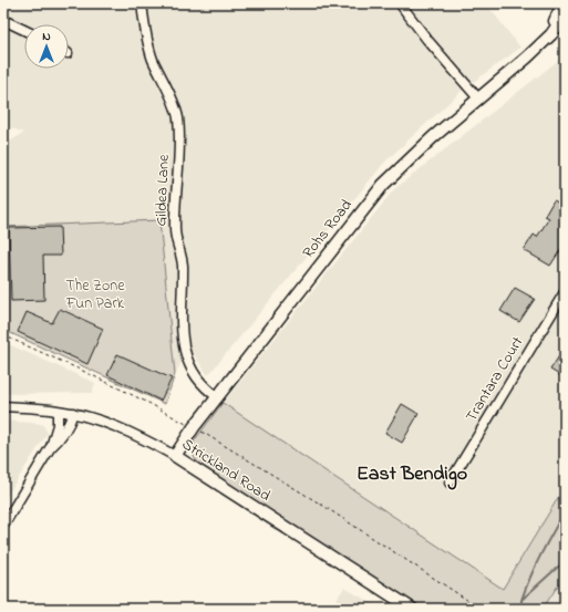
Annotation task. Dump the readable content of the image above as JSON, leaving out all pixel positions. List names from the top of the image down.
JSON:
{
  "streets": {
    "main road": ["Rohs Road", "Strickland Road"],
    "street": ["Gildea Lane", "Trantara Court"]
  },
  "crossings": [
    ["Gildea Lane", "Rohs Road"],
    ["Rohs Road", "Strickland Road"]
  ],
  "districts": ["East Bendigo"],
  "parks": ["The Zone Fun Park"],
  "north": "top"
}
